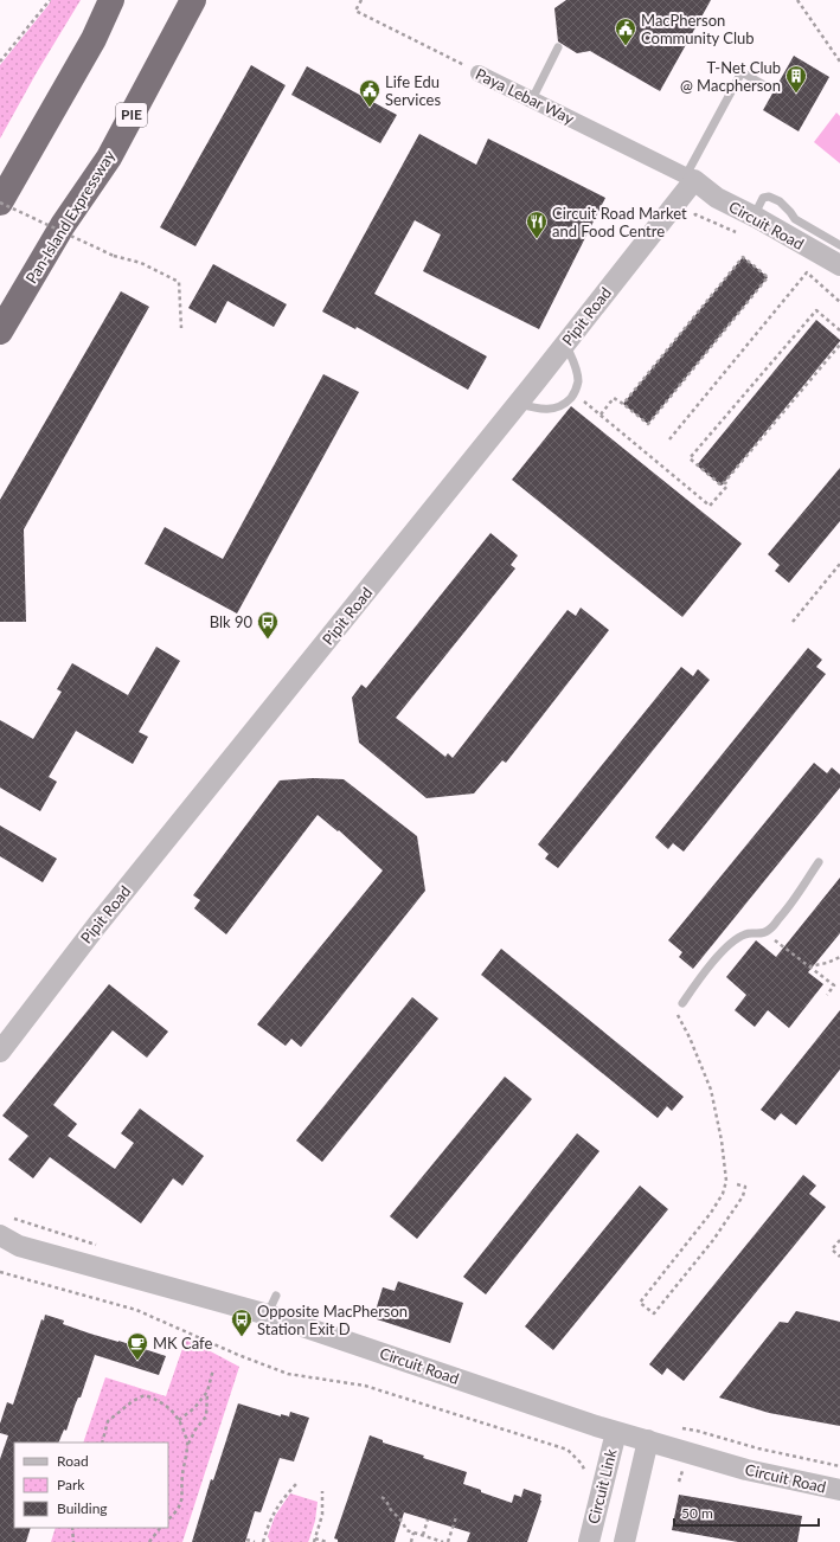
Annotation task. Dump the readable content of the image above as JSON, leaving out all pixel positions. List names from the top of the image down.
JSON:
{
  "streets": {
    "highway": ["PIE", "Pan-Island Expressway"],
    "street": [
      "Paya Lebar Way",
      "Circuit Road",
      "Pipit Road",
      "Circuit Link"
    ]
  },
  "crossings": [
    ["Paya Lebar Way", "Circuit Road"],
    ["Paya Lebar Way", "Pipit Road"],
    ["Circuit Road", "Pipit Road"],
    ["Circuit Road", "Circuit Link"]
  ],
  "places": {
    "public building": ["MacPherson Community Club", "Life Edu Services"],
    "building": ["T-Net Club @ Macpherson"],
    "restaurant": ["Circuit Road Market and Food Centre"],
    "bus stop": ["Blk 90", "Opposite MacPherson Station Exit D"],
    "cafe": ["MK Cafe"]
  },
  "legend": ["Road", "Park", "Building"],
  "scale_bar": "50 m"
}
